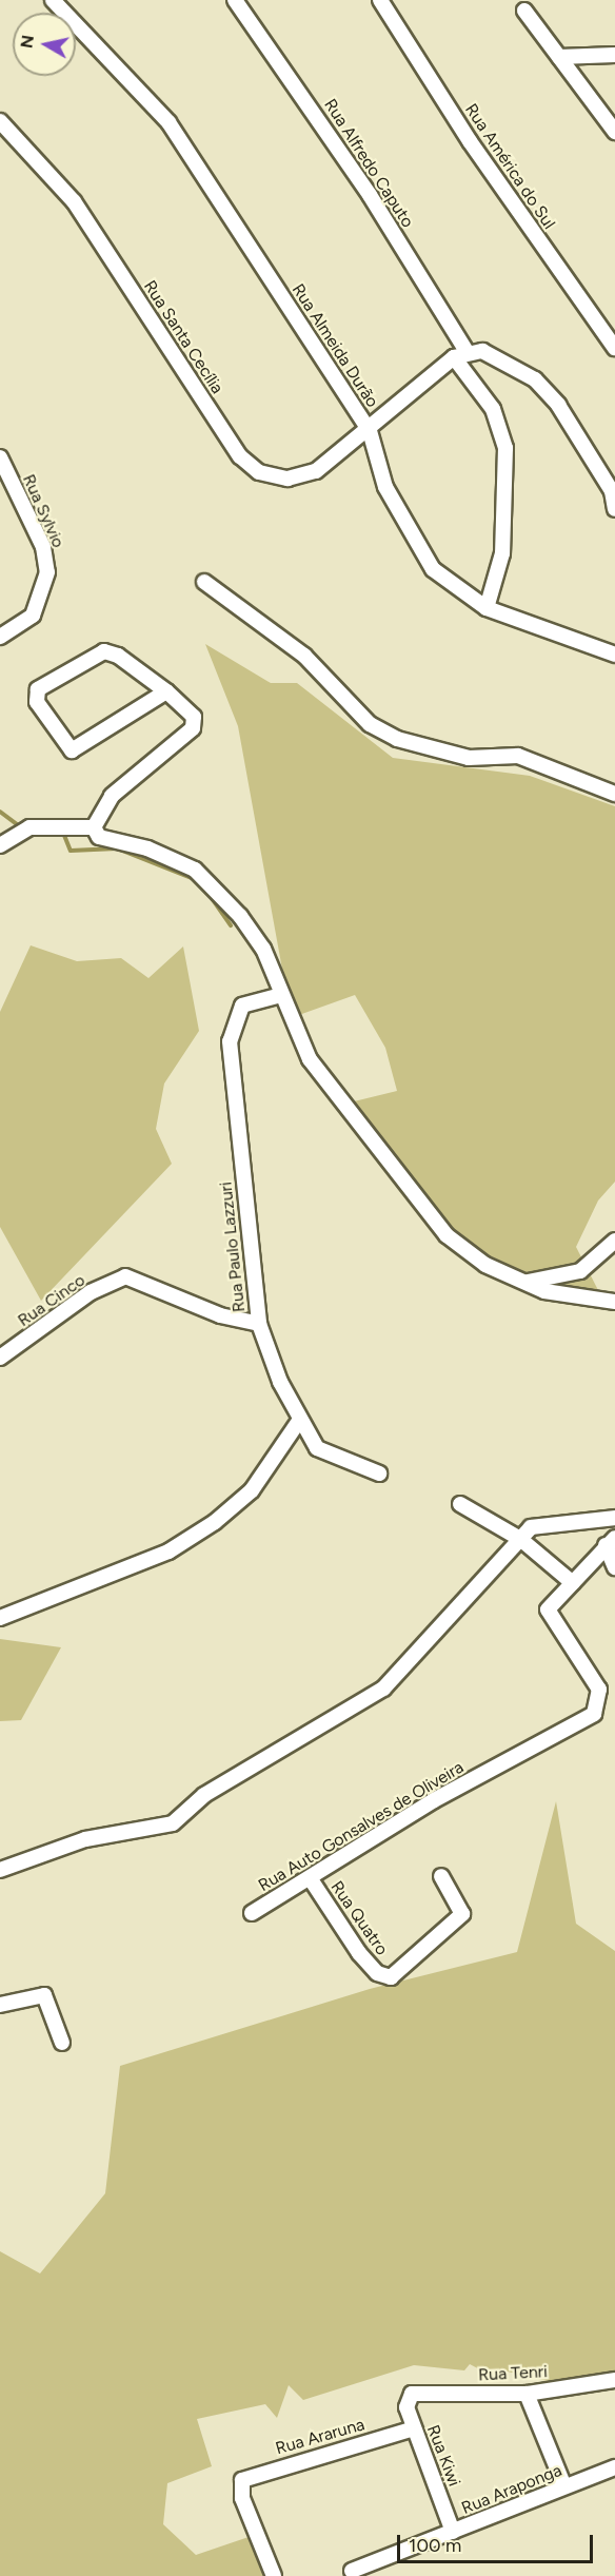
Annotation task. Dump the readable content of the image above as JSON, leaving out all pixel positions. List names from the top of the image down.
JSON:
{
  "streets": {
    "street": [
      "Rua Alfredo Caputo",
      "Rua América do Sul",
      "Rua Santa Cecília",
      "Rua Almeida Durão",
      "Rua Sylvio",
      "Rua Paulo Lazzuri",
      "Rua Cinco",
      "Rua Auto Gonsalves de Oliveira",
      "Rua Quatro",
      "Rua Tenri",
      "Rua Araruna",
      "Rua Kiwi",
      "Rua Araponga"
    ]
  },
  "crossings": [
    ["Rua Alfredo Caputo", "Rua Santa Cecília"],
    ["Rua Alfredo Caputo", "Rua Almeida Durão"],
    ["Rua Santa Cecília", "Rua Almeida Durão"],
    ["Rua Paulo Lazzuri", "Rua Cinco"],
    ["Rua Auto Gonsalves de Oliveira", "Rua Quatro"],
    ["Rua Tenri", "Rua Kiwi"],
    ["Rua Araruna", "Rua Kiwi"],
    ["Rua Kiwi", "Rua Araponga"]
  ],
  "scale_bar": "100 m",
  "north": "left"
}
